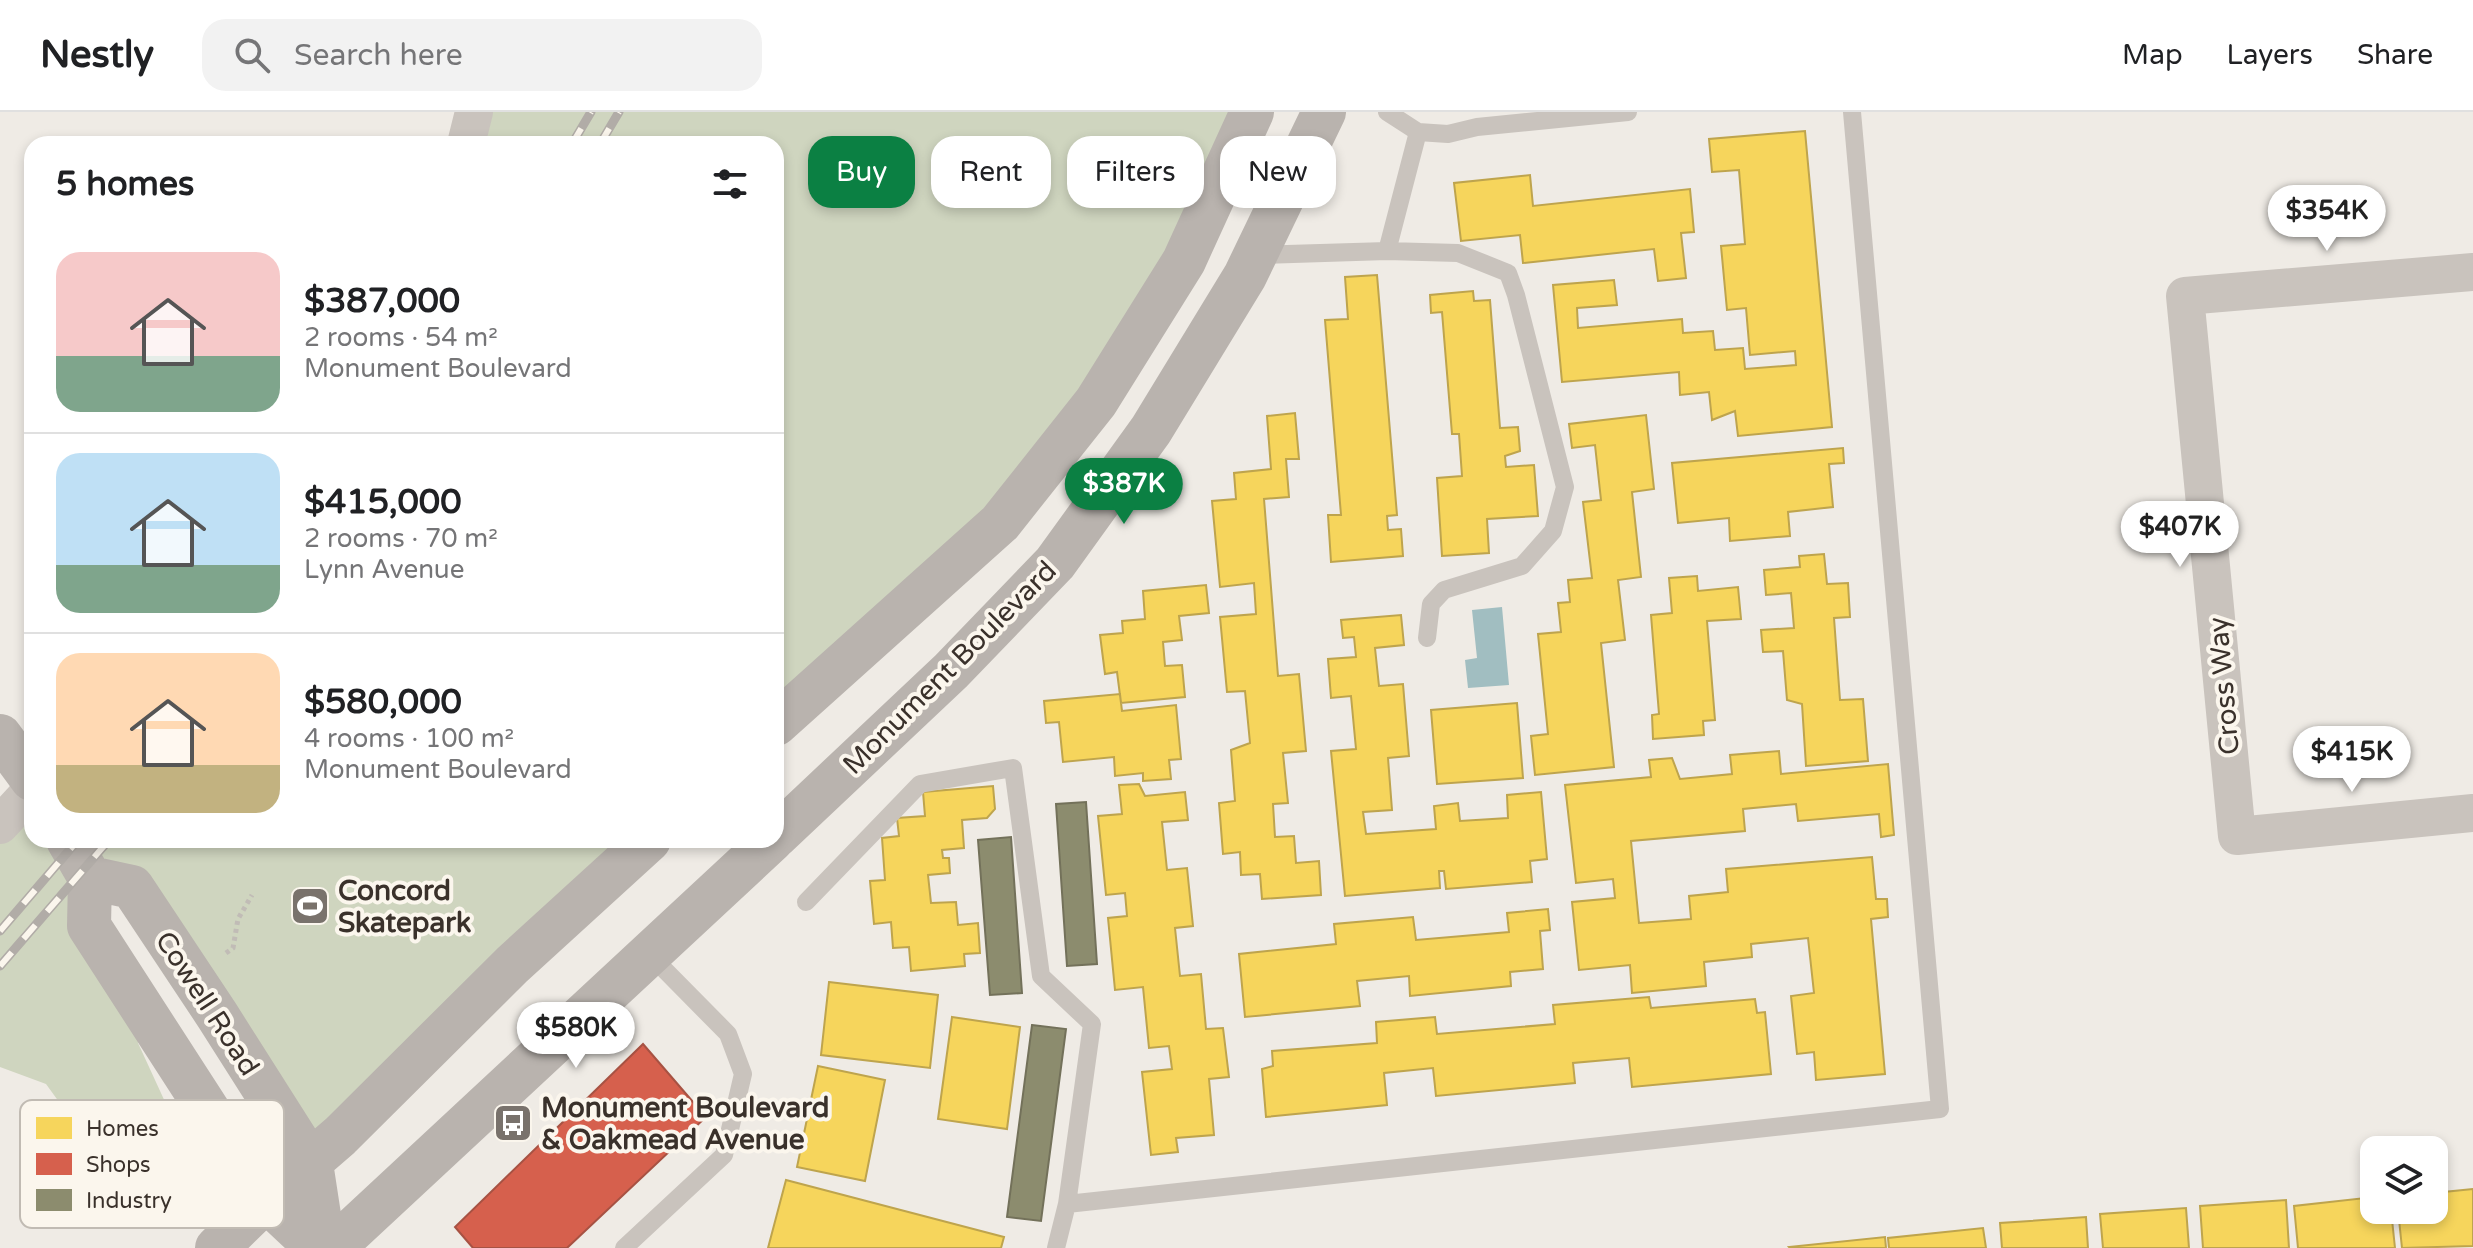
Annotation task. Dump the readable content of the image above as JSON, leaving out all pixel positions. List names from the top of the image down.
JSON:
{
  "streets": {
    "main road": ["Monument Boulevard", "Cowell Road"],
    "street": ["Cross Way"]
  },
  "places": {
    "sports": ["Concord Skatepark"],
    "bus stop": ["Monument Boulevard & Oakmead Avenue"]
  },
  "legend": ["Homes", "Shops", "Industry"],
  "page": {
    "header": "Nestly",
    "search": "Search here",
    "nav": ["Map", "Layers", "Share"],
    "chip": [
      "Buy",
      "Rent",
      "Filters",
      "New"
    ],
    "heading": "5 homes",
    "price": [
      "$354K",
      "$387K",
      "$407K",
      "$415K",
      "$580K"
    ],
    "list": [
      {
        "name": "$387,000",
        "note": "2 rooms · 54 m² · Monument Boulevard"
      },
      {
        "name": "$415,000",
        "note": "2 rooms · 70 m² · Lynn Avenue"
      },
      {
        "name": "$580,000",
        "note": "4 rooms · 100 m² · Monument Boulevard"
      }
    ]
  }
}
